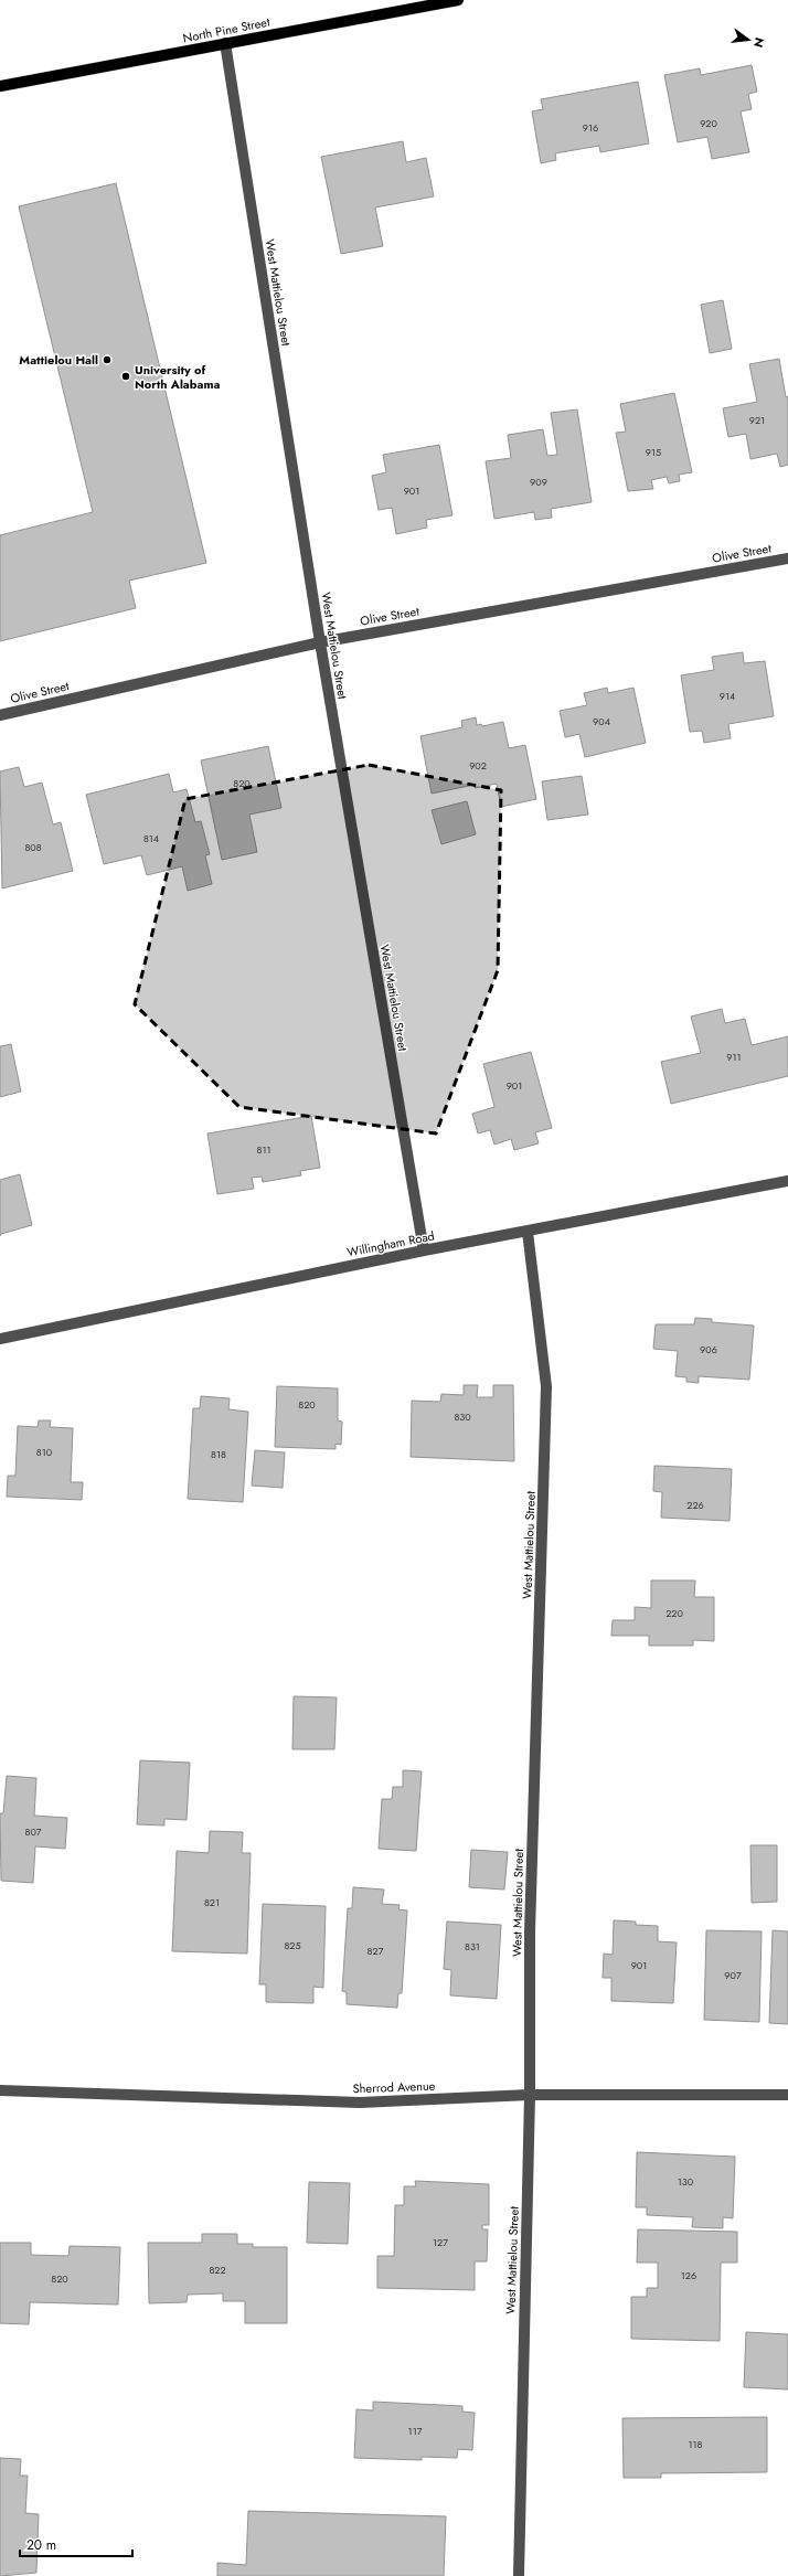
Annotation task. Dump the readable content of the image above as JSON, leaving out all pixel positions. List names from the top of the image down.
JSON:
{
  "streets": {
    "main road": ["North Pine Street"],
    "street": [
      "West Mattielou Street",
      "Olive Street",
      "Willingham Road",
      "Sherrod Avenue"
    ]
  },
  "crossings": [
    ["North Pine Street", "West Mattielou Street"],
    ["West Mattielou Street", "Olive Street"],
    ["West Mattielou Street", "Willingham Road"],
    ["West Mattielou Street", "Sherrod Avenue"]
  ],
  "places": ["Mattielou Hall", "University of North Alabama"],
  "house_numbers": [
    "920",
    "916",
    "921",
    "915",
    "909",
    "901",
    "914",
    "904",
    "902",
    "820",
    "814",
    "808",
    "911",
    "901",
    "811",
    "906",
    "820",
    "830",
    "810",
    "818",
    "226",
    "220",
    "807",
    "821",
    "825",
    "831",
    "827",
    "901",
    "907",
    "130",
    "127",
    "822",
    "126",
    "820",
    "117",
    "118"
  ],
  "scale_bar": "20 m",
  "north": "right"
}
